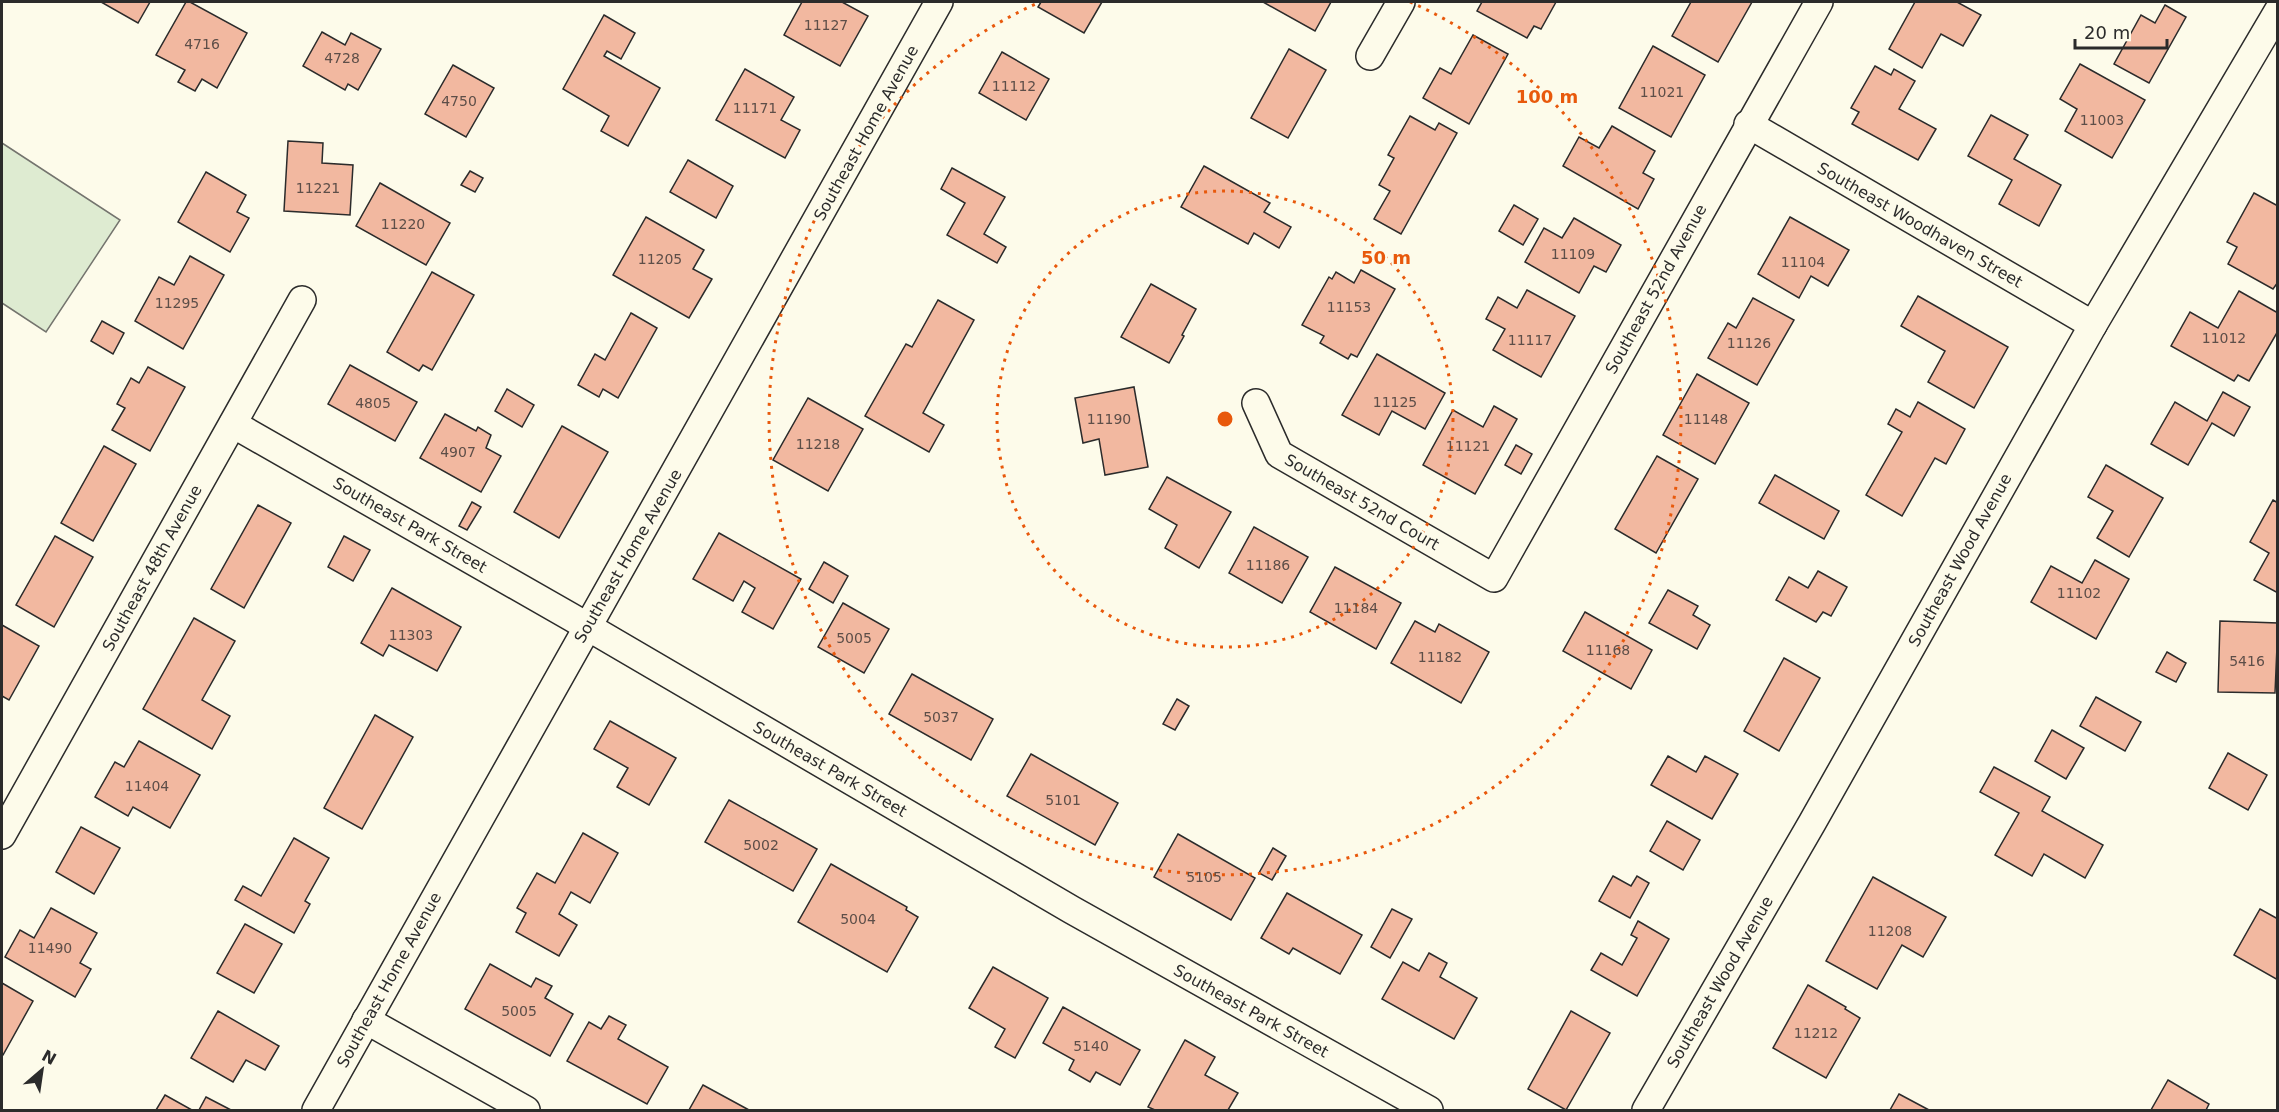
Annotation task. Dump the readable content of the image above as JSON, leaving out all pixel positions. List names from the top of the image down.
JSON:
{
  "streets": {
    "street": [
      "Southeast Home Avenue",
      "Southeast Woodhaven Street",
      "Southeast 52nd Avenue",
      "Southeast 52nd Court",
      "Southeast Park Street",
      "Southeast Wood Avenue",
      "Southeast 48th Avenue"
    ]
  },
  "crossings": [
    ["Southeast Home Avenue", "Southeast Park Street"],
    ["Southeast Woodhaven Street", "Southeast 52nd Avenue"],
    ["Southeast Woodhaven Street", "Southeast Wood Avenue"],
    ["Southeast 52nd Avenue", "Southeast 52nd Court"],
    ["Southeast Park Street", "Southeast 48th Avenue"]
  ],
  "house_numbers": [
    "11127",
    "4716",
    "4728",
    "11112",
    "11021",
    "4750",
    "11171",
    "11003",
    "11221",
    "11220",
    "11109",
    "11205",
    "11104",
    "11295",
    "11153",
    "11012",
    "11117",
    "11126",
    "11125",
    "4805",
    "11190",
    "11148",
    "11218",
    "11121",
    "4907",
    "11186",
    "11102",
    "11184",
    "11303",
    "5005",
    "11168",
    "11182",
    "5416",
    "5037",
    "11404",
    "5101",
    "5002",
    "5105",
    "5004",
    "11208",
    "11490",
    "5005",
    "11212",
    "5140"
  ],
  "scale_bar": "20 m",
  "north": "top right",
  "rings": ["100 m", "50 m"]
}
